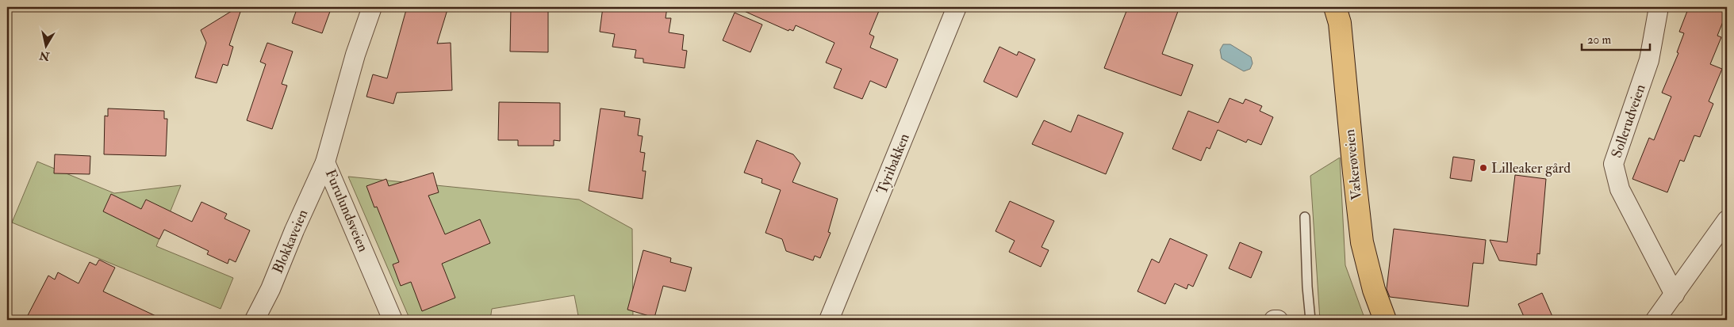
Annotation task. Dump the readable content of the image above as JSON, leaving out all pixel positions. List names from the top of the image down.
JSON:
{
  "streets": {
    "main road": ["Vækerøveien"],
    "street": [
      "Sollerudveien",
      "Tyribakken",
      "Furulundsveien",
      "Blokkaveien"
    ]
  },
  "crossings": [
    ["Furulundsveien", "Blokkaveien"]
  ],
  "places": ["Lilleaker gård"],
  "scale_bar": "20 m",
  "north": "bottom"
}
